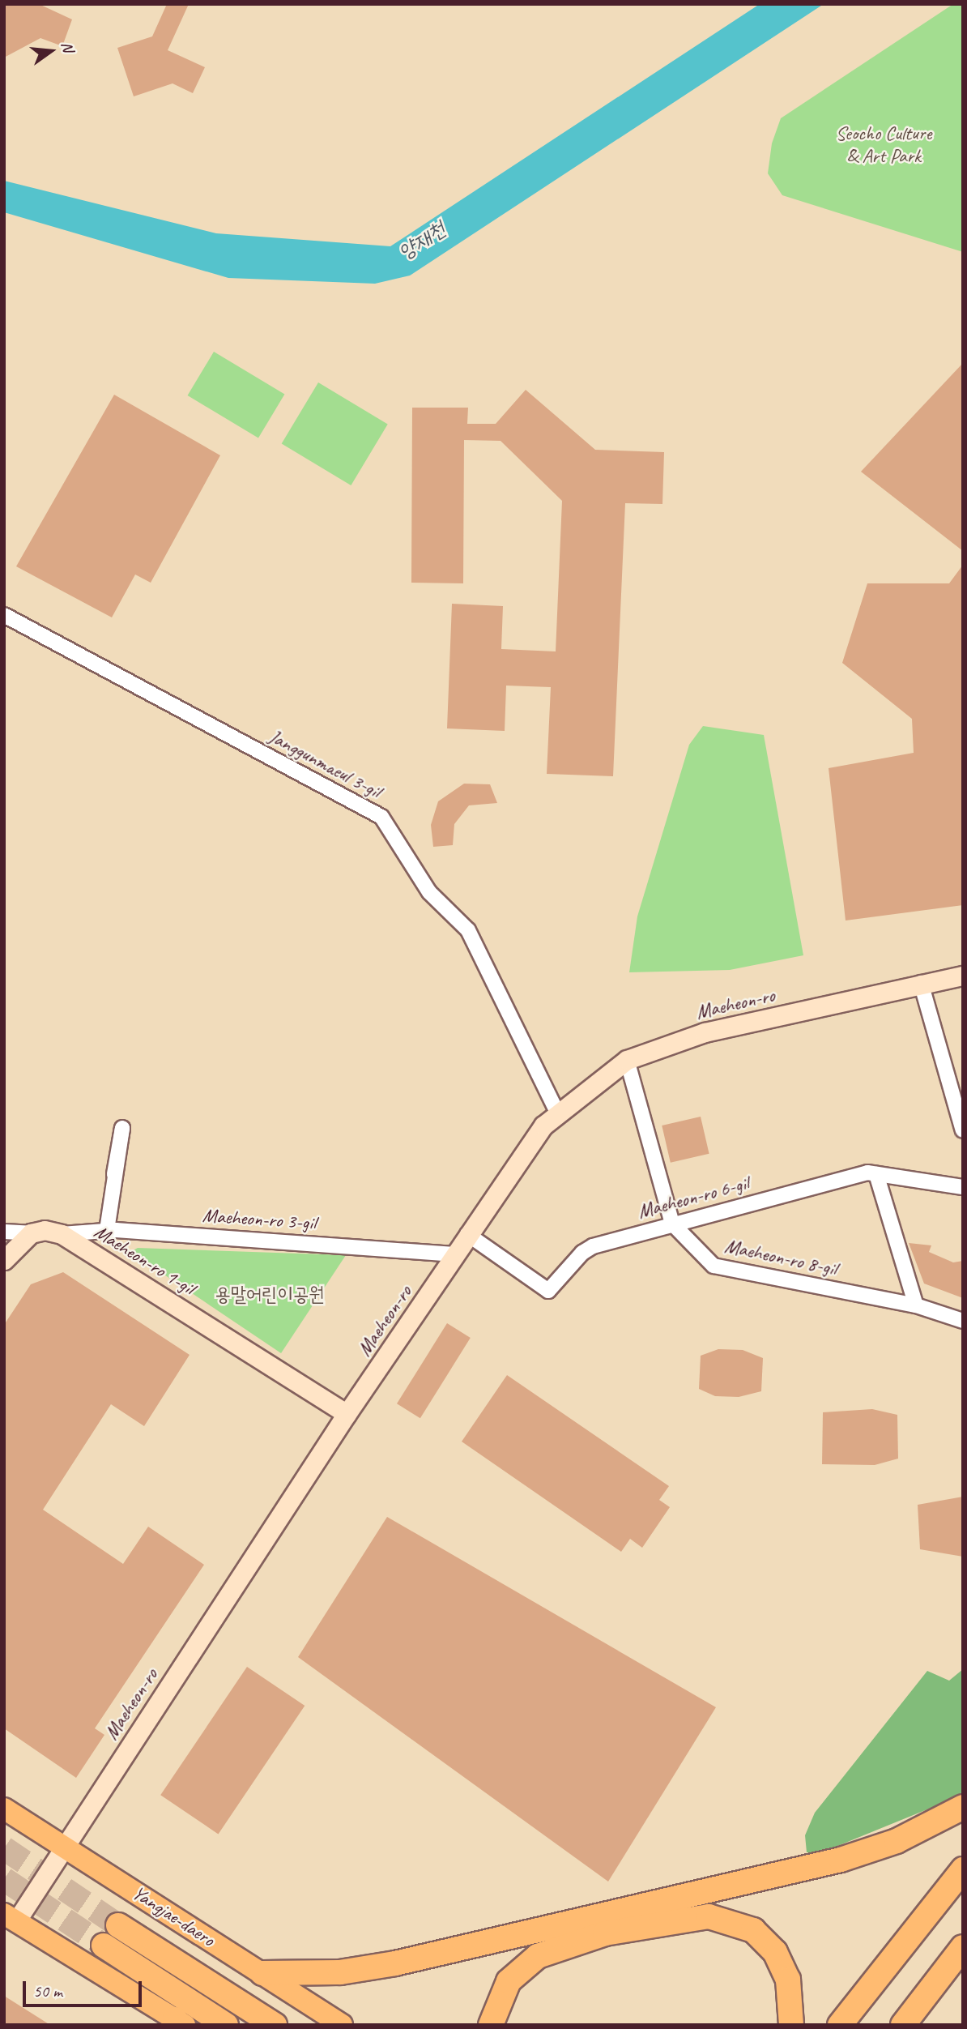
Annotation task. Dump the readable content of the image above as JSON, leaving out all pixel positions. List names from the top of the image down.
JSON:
{
  "streets": {
    "highway": ["Yangjae-daero"],
    "main road": ["Maeheon-ro", "Maeheon-ro 1-gil"],
    "street": [
      "Janggunmaeul 3-gil",
      "Maeheon-ro 6-gil",
      "Maeheon-ro 3-gil",
      "Maeheon-ro 8-gil"
    ]
  },
  "crossings": [
    ["Janggunmaeul 3-gil", "Maeheon-ro"],
    ["Maeheon-ro", "Maeheon-ro 6-gil"],
    ["Maeheon-ro", "Maeheon-ro 3-gil"],
    ["Maeheon-ro", "Maeheon-ro 8-gil"],
    ["Maeheon-ro", "Maeheon-ro 1-gil"],
    ["Maeheon-ro", "Yangjae-daero"],
    ["Maeheon-ro 6-gil", "Maeheon-ro 8-gil"],
    ["Maeheon-ro 3-gil", "Maeheon-ro 1-gil"]
  ],
  "water": ["양재천"],
  "parks": ["Seocho Culture & Art Park", "용말어린이공원"],
  "scale_bar": "50 m",
  "north": "right"
}
